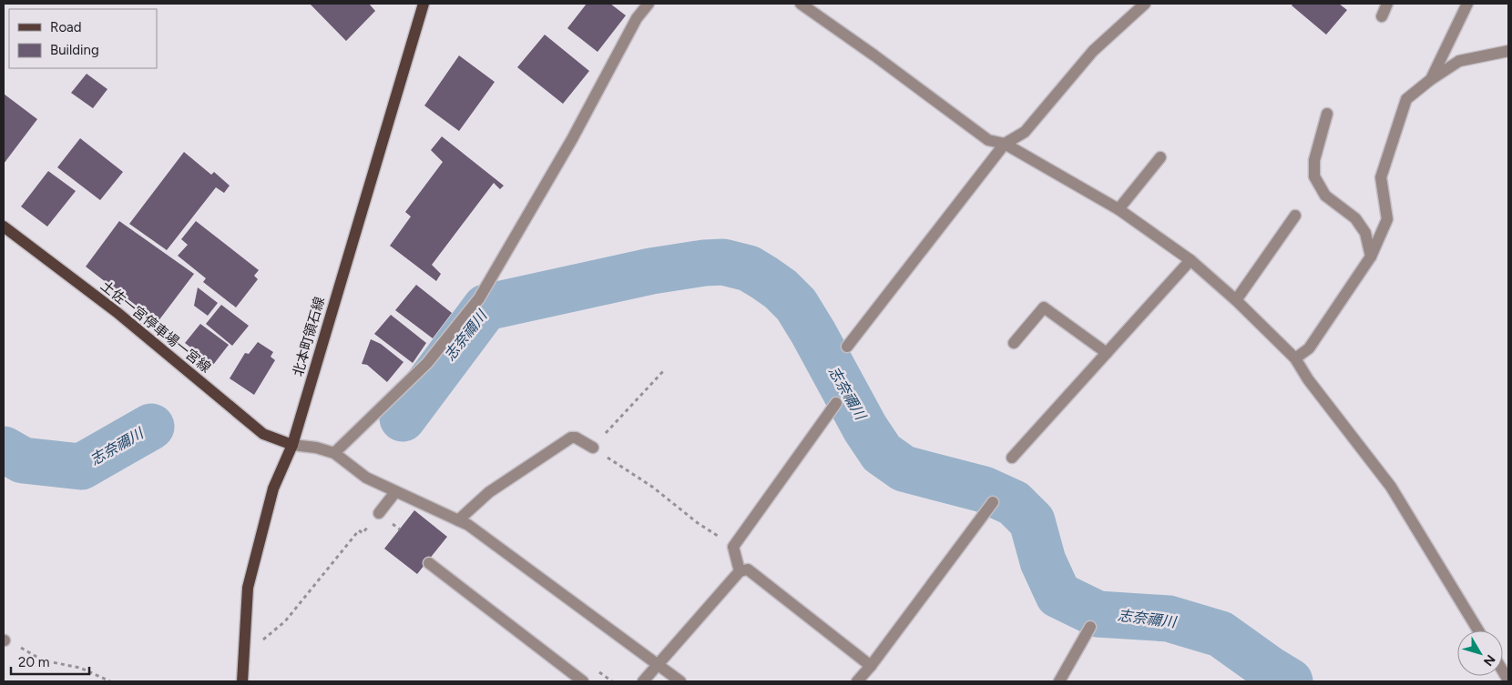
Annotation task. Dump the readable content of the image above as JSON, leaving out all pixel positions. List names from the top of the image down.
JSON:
{
  "streets": {
    "main road": ["土佐一宮停車場一宮線", "北本町領石線"]
  },
  "crossings": [
    ["土佐一宮停車場一宮線", "北本町領石線"]
  ],
  "water": ["志奈禰川"],
  "legend": ["Road", "Building"],
  "scale_bar": "20 m",
  "north": "bottom right"
}
